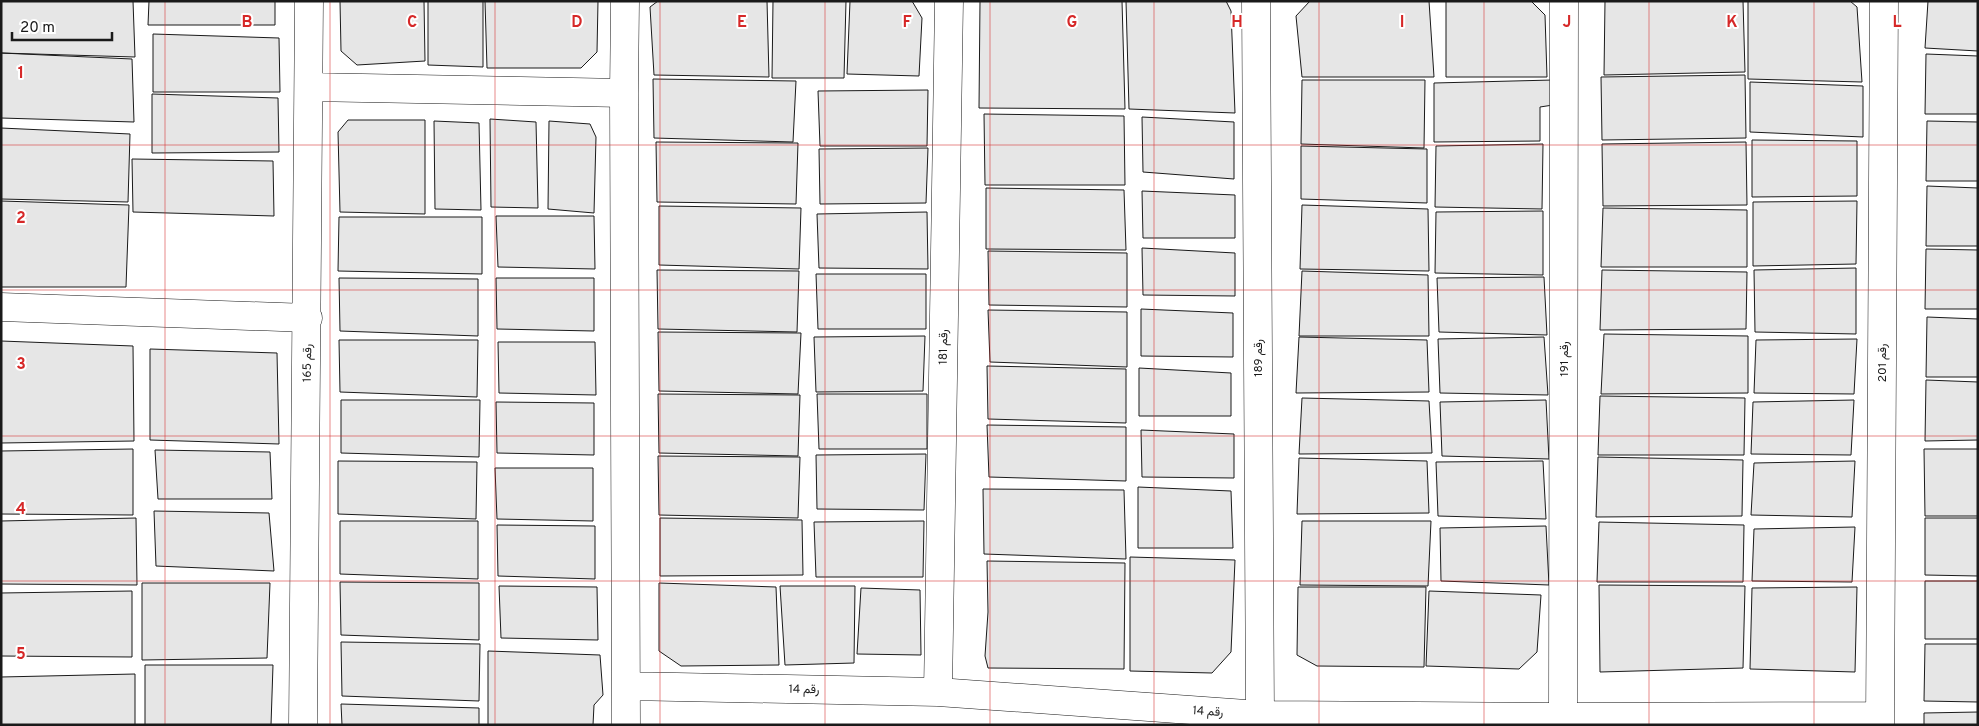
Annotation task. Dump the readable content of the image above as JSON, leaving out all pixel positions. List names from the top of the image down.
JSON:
{
  "streets": {
    "street": [
      "رقم 181",
      "رقم 189",
      "رقم 191",
      "رقم 165",
      "رقم 201",
      "رقم 14"
    ]
  },
  "crossings": [
    ["رقم 181", "رقم 14"],
    ["رقم 189", "رقم 14"],
    ["رقم 191", "رقم 14"],
    ["رقم 201", "رقم 14"]
  ],
  "scale_bar": "20 m",
  "grid": {
    "columns": [
      "B",
      "C",
      "D",
      "E",
      "F",
      "G",
      "H",
      "I",
      "J",
      "K",
      "L"
    ],
    "rows": [
      "1",
      "2",
      "3",
      "4",
      "5"
    ]
  }
}
